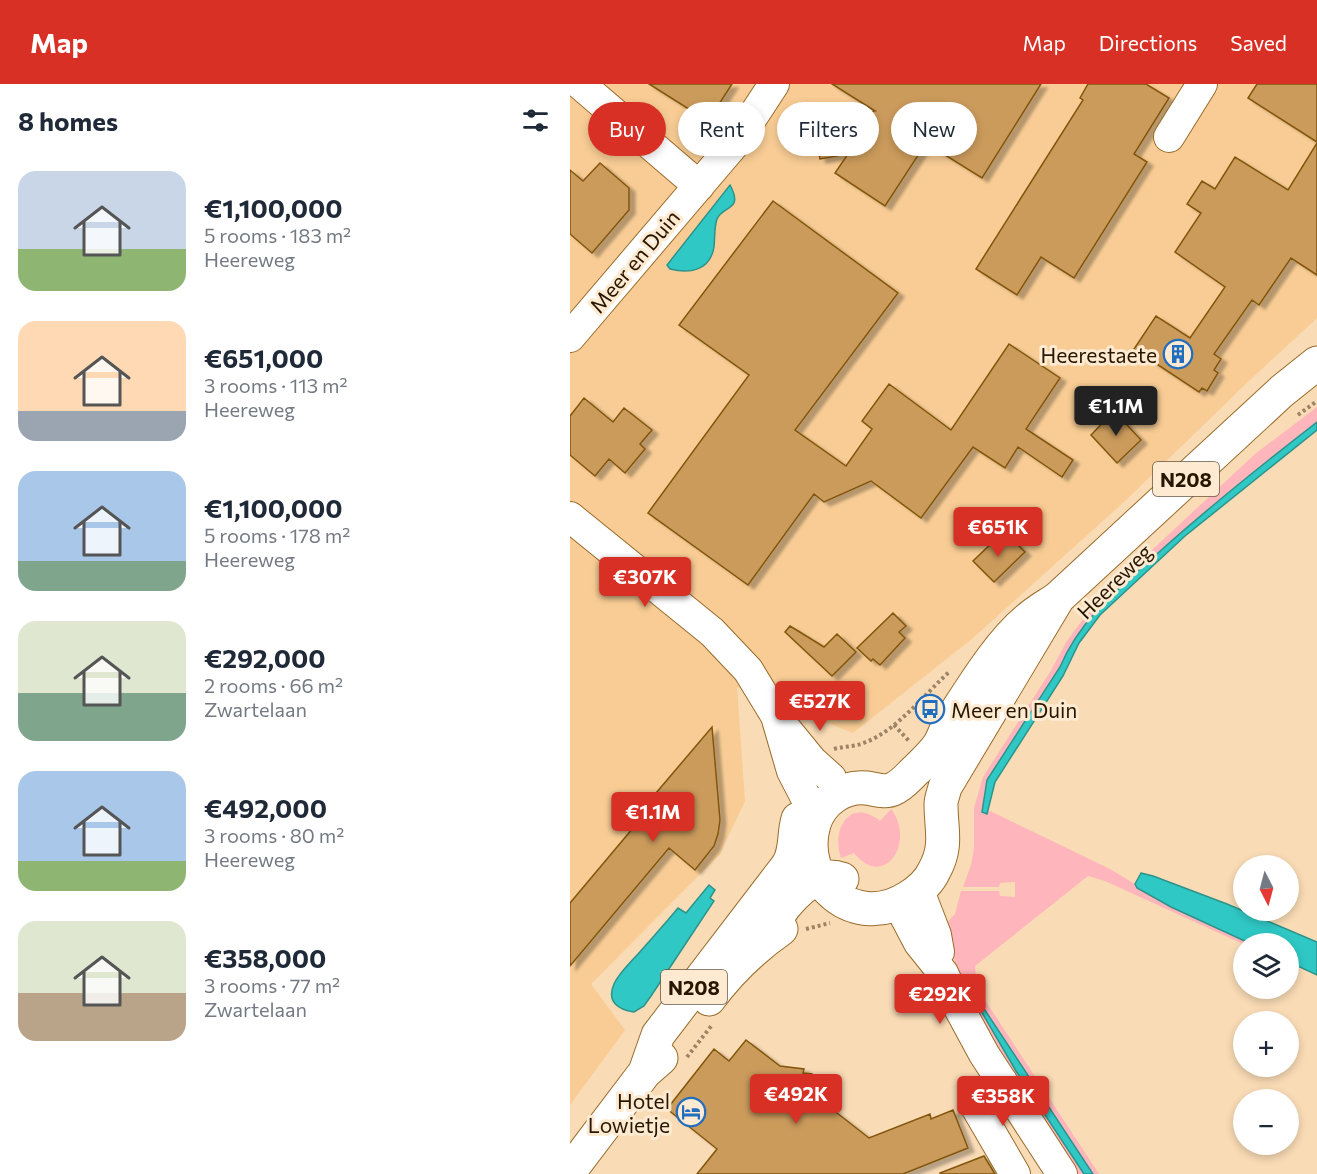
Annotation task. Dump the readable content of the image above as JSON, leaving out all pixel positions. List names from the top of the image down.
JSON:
{
  "streets": {
    "main road": ["N208", "Heereweg"],
    "street": ["Meer en Duin"]
  },
  "crossings": [
    ["N208", "Heereweg"]
  ],
  "places": {
    "building": ["Heerestaete"],
    "bus stop": ["Meer en Duin"],
    "hotel": ["Hotel Lowietje"]
  },
  "north": "bottom",
  "page": {
    "header": "Map",
    "nav": ["Map", "Directions", "Saved"],
    "heading": "8 homes",
    "chip": [
      "Buy",
      "Rent",
      "Filters",
      "New"
    ],
    "list": [
      {
        "name": "€1,100,000",
        "note": "5 rooms · 183 m² · Heereweg"
      },
      {
        "name": "€651,000",
        "note": "3 rooms · 113 m² · Heereweg"
      },
      {
        "name": "€1,100,000",
        "note": "5 rooms · 178 m² · Heereweg"
      },
      {
        "name": "€292,000",
        "note": "2 rooms · 66 m² · Zwartelaan"
      },
      {
        "name": "€492,000",
        "note": "3 rooms · 80 m² · Heereweg"
      },
      {
        "name": "€358,000",
        "note": "3 rooms · 77 m² · Zwartelaan"
      }
    ],
    "price": [
      "€1.1M",
      "€651K",
      "€307K",
      "€527K",
      "€1.1M",
      "€292K",
      "€492K",
      "€358K"
    ],
    "map_buttons": ["+", "−"]
  }
}
